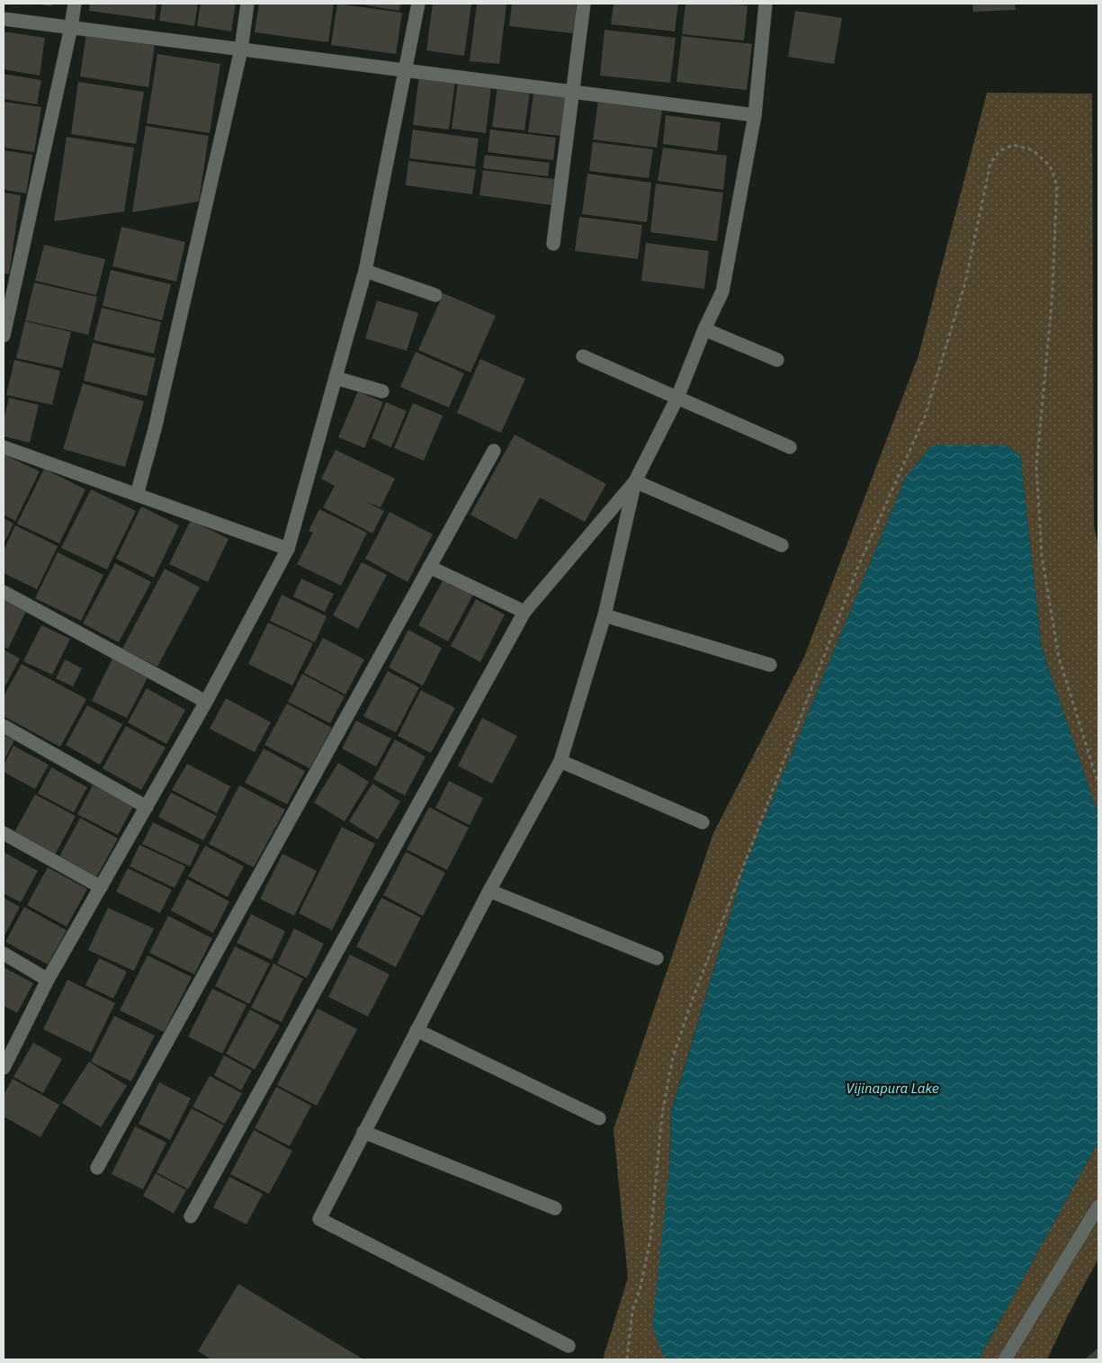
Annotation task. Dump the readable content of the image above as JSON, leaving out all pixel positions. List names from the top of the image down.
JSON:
{
  "water": ["Vijinapura Lake"]
}
